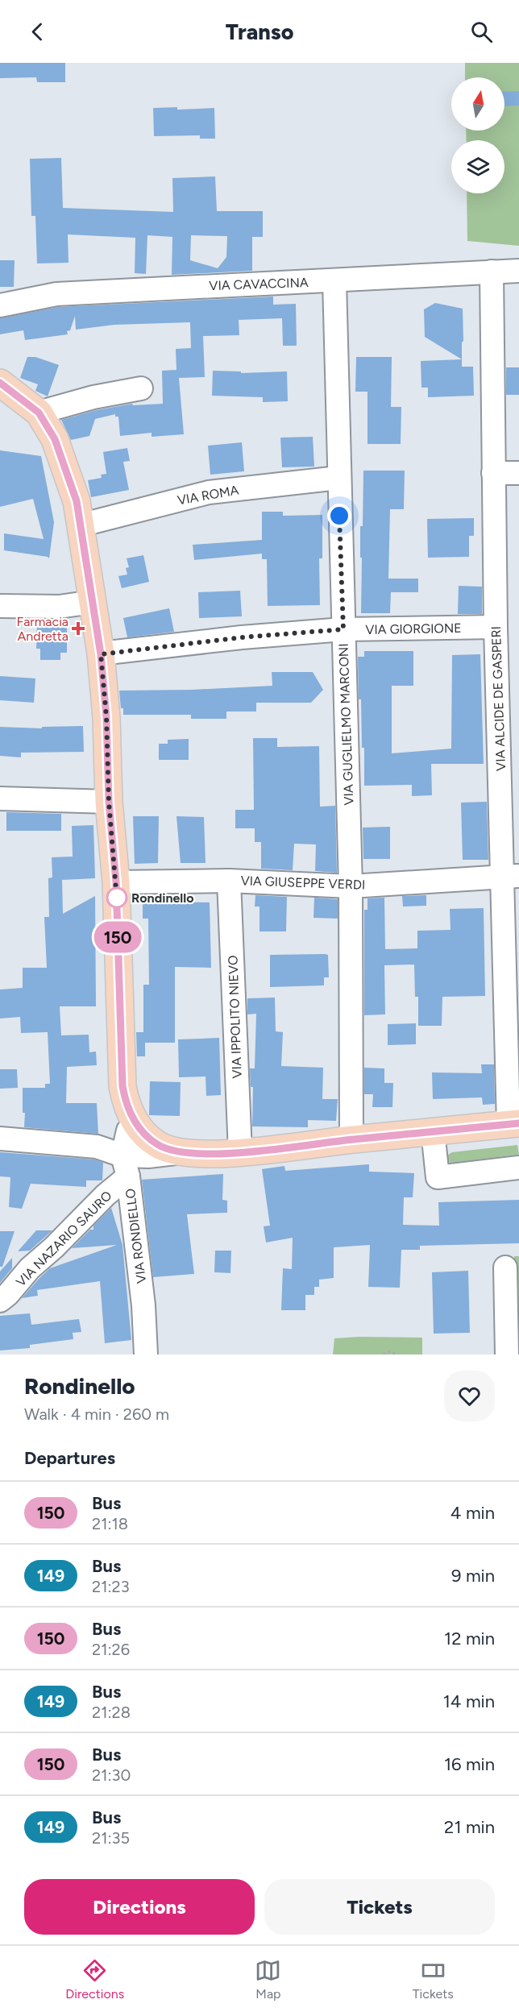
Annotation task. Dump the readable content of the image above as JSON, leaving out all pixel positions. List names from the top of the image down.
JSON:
{
  "streets": {
    "street": [
      "VIA CAVACCINA",
      "VIA ROMA",
      "VIA GIORGIONE",
      "VIA ALCIDE DE GASPERI",
      "VIA GUGLIELMO MARCONI",
      "VIA GIUSEPPE VERDI",
      "VIA IPPOLITO NIEVO",
      "VIA RONDIELLO",
      "VIA NAZARIO SAURO"
    ]
  },
  "crossings": [
    ["VIA CAVACCINA", "VIA ALCIDE DE GASPERI"],
    ["VIA CAVACCINA", "VIA GUGLIELMO MARCONI"],
    ["VIA ROMA", "VIA GUGLIELMO MARCONI"],
    ["VIA GIORGIONE", "VIA ALCIDE DE GASPERI"],
    ["VIA GIORGIONE", "VIA GUGLIELMO MARCONI"],
    ["VIA ALCIDE DE GASPERI", "VIA GIUSEPPE VERDI"],
    ["VIA GUGLIELMO MARCONI", "VIA GIUSEPPE VERDI"],
    ["VIA GIUSEPPE VERDI", "VIA IPPOLITO NIEVO"],
    ["VIA RONDIELLO", "VIA NAZARIO SAURO"]
  ],
  "places": {
    "health": ["Farmacia Andretta"],
    "other": ["Rondinello"]
  },
  "lines": ["bus line 150"],
  "north": "top",
  "page": {
    "header": "Transo",
    "on_map": "150",
    "heading": [
      ["Rondinello", "Walk · 4 min · 260 m"],
      "Departures"
    ],
    "list": [
      {
        "mark": "150",
        "name": "Bus",
        "note": "21:18",
        "value": "4 min"
      },
      {
        "mark": "149",
        "name": "Bus",
        "note": "21:23",
        "value": "9 min"
      },
      {
        "mark": "150",
        "name": "Bus",
        "note": "21:26",
        "value": "12 min"
      },
      {
        "mark": "149",
        "name": "Bus",
        "note": "21:28",
        "value": "14 min"
      },
      {
        "mark": "150",
        "name": "Bus",
        "note": "21:30",
        "value": "16 min"
      },
      {
        "mark": "149",
        "name": "Bus",
        "note": "21:35",
        "value": "21 min"
      }
    ],
    "buttons": ["Directions", "Tickets"],
    "tabs": ["Directions", "Map", "Tickets"]
  }
}
